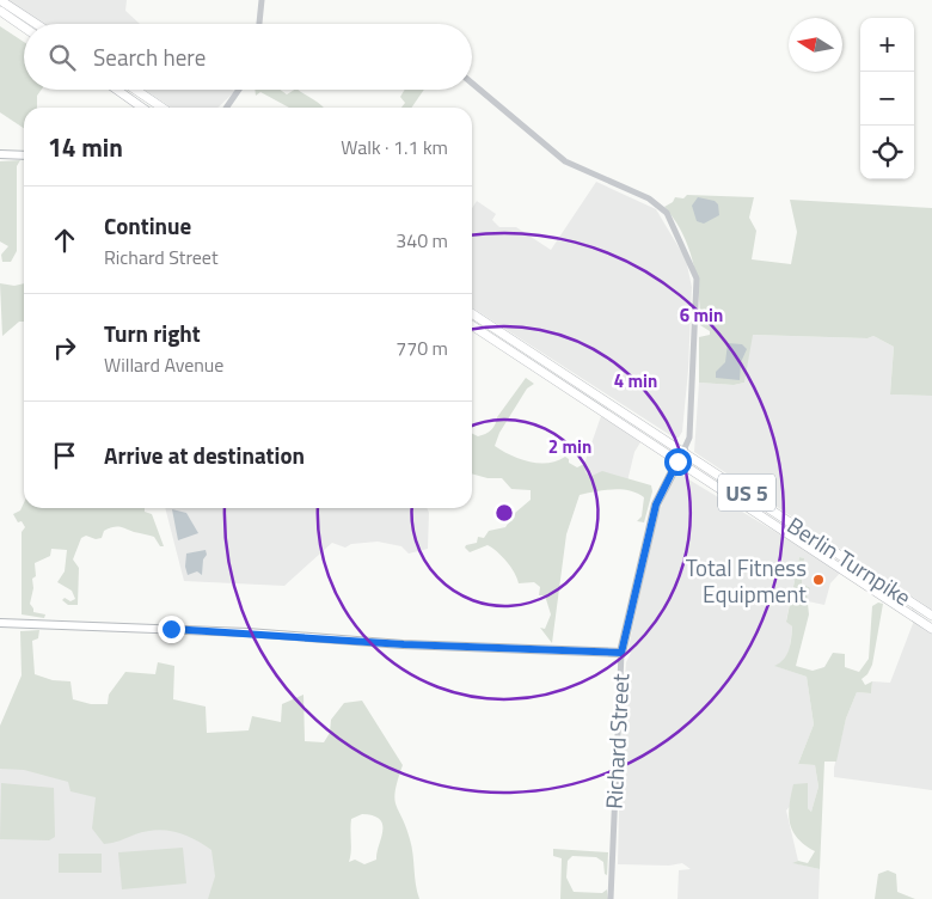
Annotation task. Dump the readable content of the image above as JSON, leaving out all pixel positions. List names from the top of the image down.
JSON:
{
  "streets": {
    "highway": ["US 5", "Berlin Turnpike"],
    "main road": ["Richard Street"]
  },
  "crossings": [
    ["Berlin Turnpike", "Richard Street"]
  ],
  "places": ["Total Fitness Equipment"],
  "north": "left",
  "page": {
    "map_buttons": ["+", "−"],
    "search": "Search here",
    "heading": ["14 min", "Walk · 1.1 km"],
    "list": [
      ["Continue", "Richard Street", "340 m"],
      ["Turn right", "Willard Avenue", "770 m"],
      "Arrive at destination"
    ]
  },
  "rings": ["6 min", "4 min", "2 min"]
}
